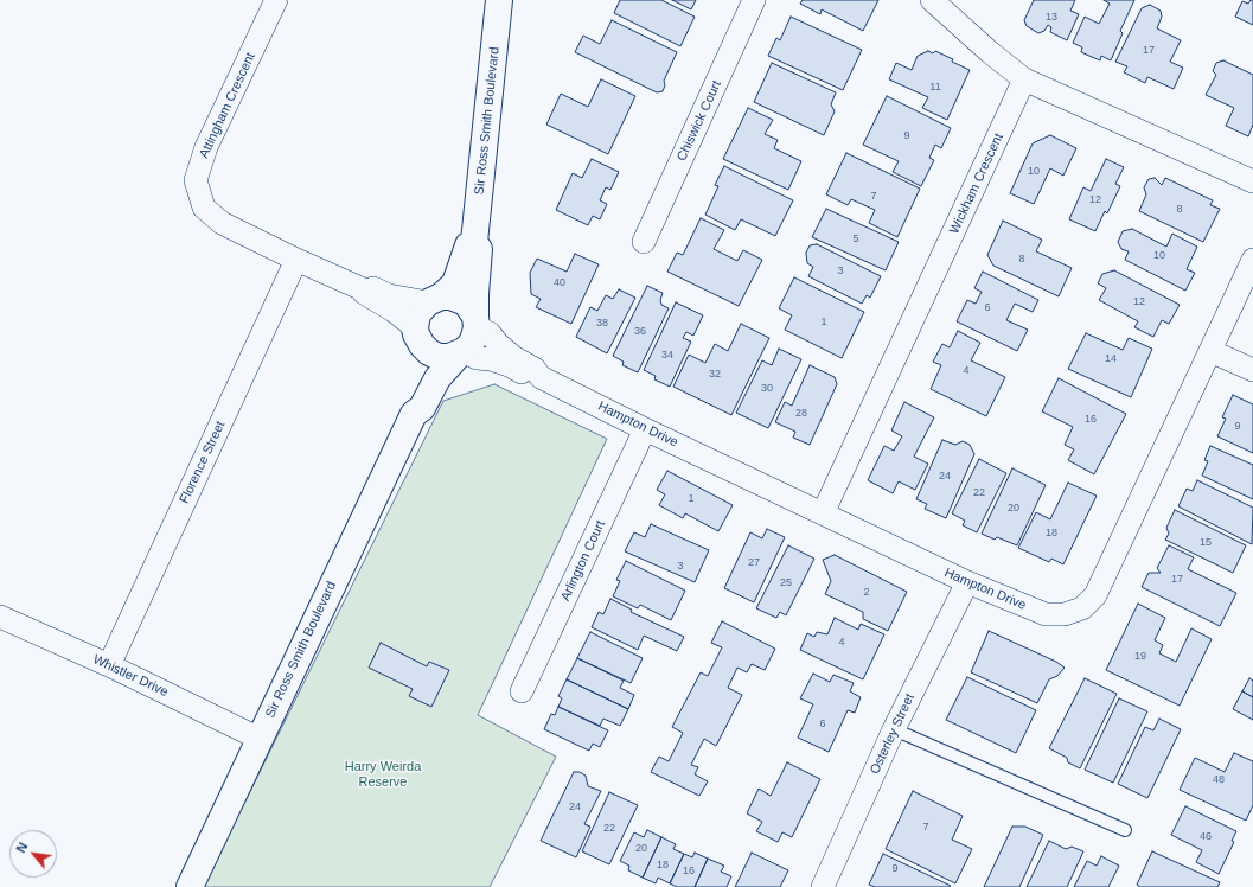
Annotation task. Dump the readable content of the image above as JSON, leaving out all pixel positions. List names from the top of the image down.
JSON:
{
  "streets": {
    "street": [
      "Attingham Crescent",
      "Sir Ross Smith Boulevard",
      "Chiswick Court",
      "Wickham Crescent",
      "Hampton Drive",
      "Florence Street",
      "Arlington Court",
      "Whistler Drive",
      "Osterley Street"
    ]
  },
  "crossings": [
    ["Attingham Crescent", "Sir Ross Smith Boulevard"],
    ["Attingham Crescent", "Hampton Drive"],
    ["Attingham Crescent", "Florence Street"],
    ["Sir Ross Smith Boulevard", "Hampton Drive"],
    ["Sir Ross Smith Boulevard", "Whistler Drive"],
    ["Wickham Crescent", "Hampton Drive"],
    ["Hampton Drive", "Arlington Court"],
    ["Hampton Drive", "Osterley Street"],
    ["Florence Street", "Whistler Drive"]
  ],
  "parks": ["Harry Weirda Reserve"],
  "house_numbers": [
    "13",
    "17",
    "11",
    "9",
    "10",
    "7",
    "12",
    "8",
    "5",
    "10",
    "8",
    "3",
    "40",
    "12",
    "6",
    "1",
    "38",
    "36",
    "34",
    "14",
    "4",
    "32",
    "30",
    "28",
    "16",
    "9",
    "24",
    "22",
    "1",
    "20",
    "18",
    "15",
    "27",
    "3",
    "17",
    "25",
    "2",
    "4",
    "19",
    "6",
    "48",
    "24",
    "7",
    "22",
    "46",
    "20",
    "18",
    "9",
    "16"
  ],
  "north": "top left"
}
